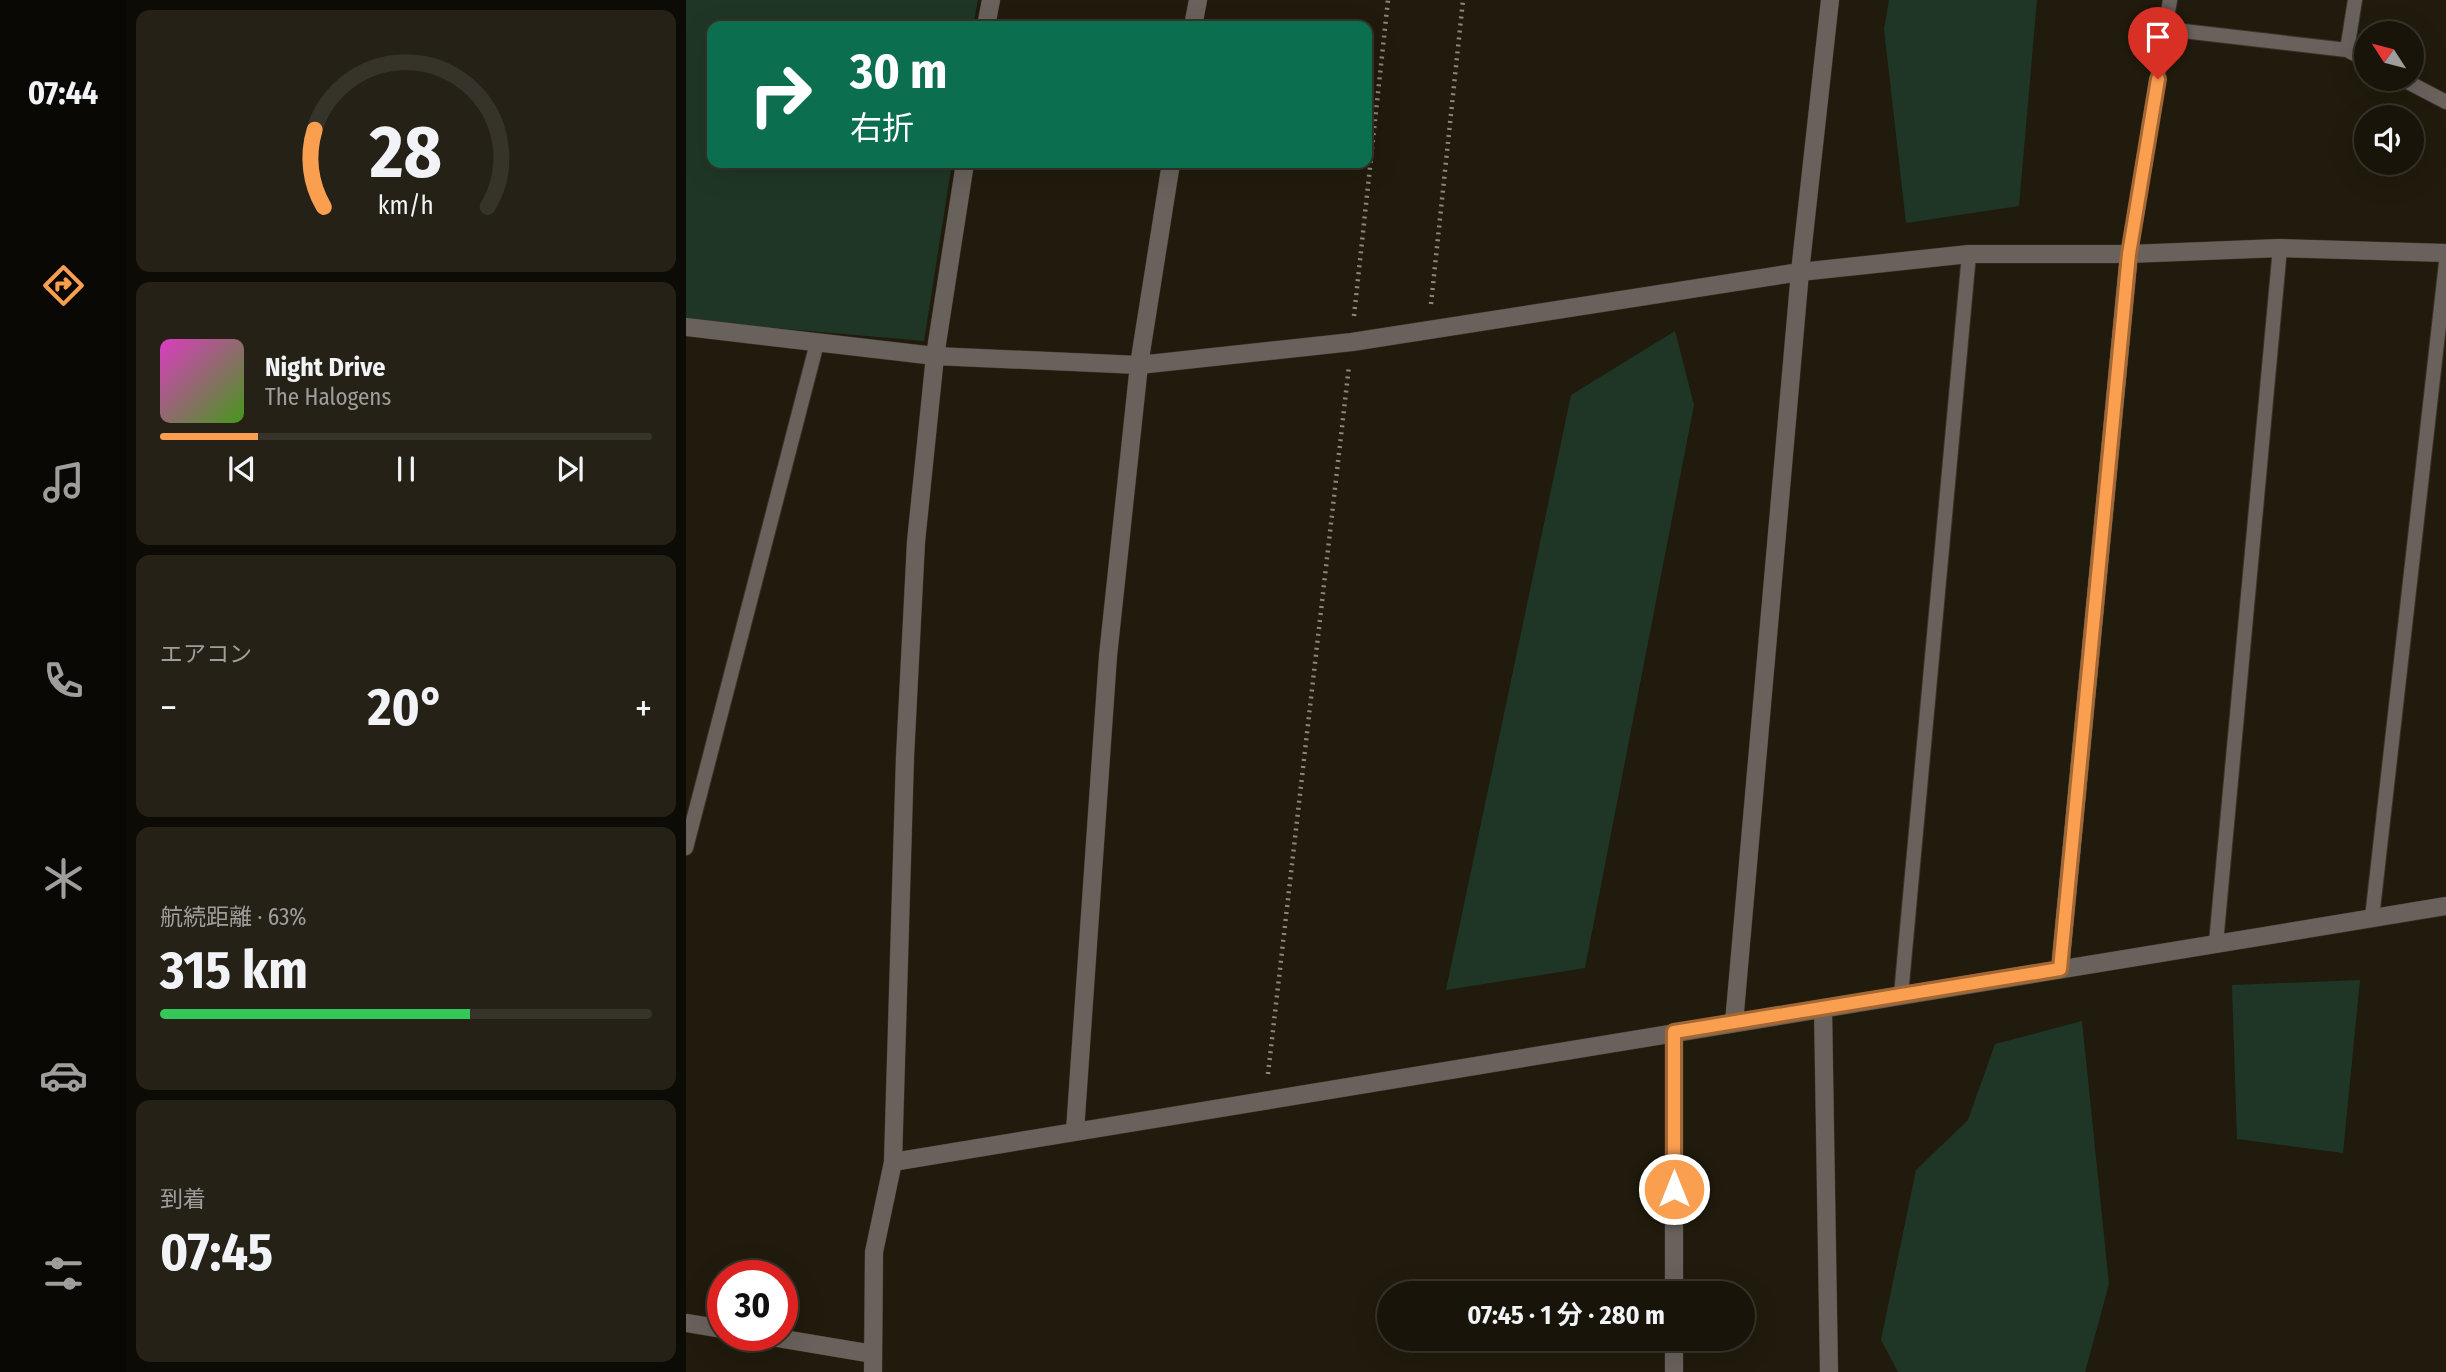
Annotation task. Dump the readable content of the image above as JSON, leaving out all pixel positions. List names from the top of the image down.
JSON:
{
  "north": "top left",
  "page": {
    "tabs": "07:44",
    "turn": ["30 m", "右折"],
    "song": ["Night Drive", "The Halogens"],
    "tile": [
      "エアコン",
      ["航続距離 · 63%", "315 km"],
      ["到着", "07:45"]
    ],
    "heat": ["−", "20°", "+"],
    "limit": "30",
    "trip": "07:45 · 1 分 · 280 m",
    "gauge": ["28", "km/h"]
  }
}
